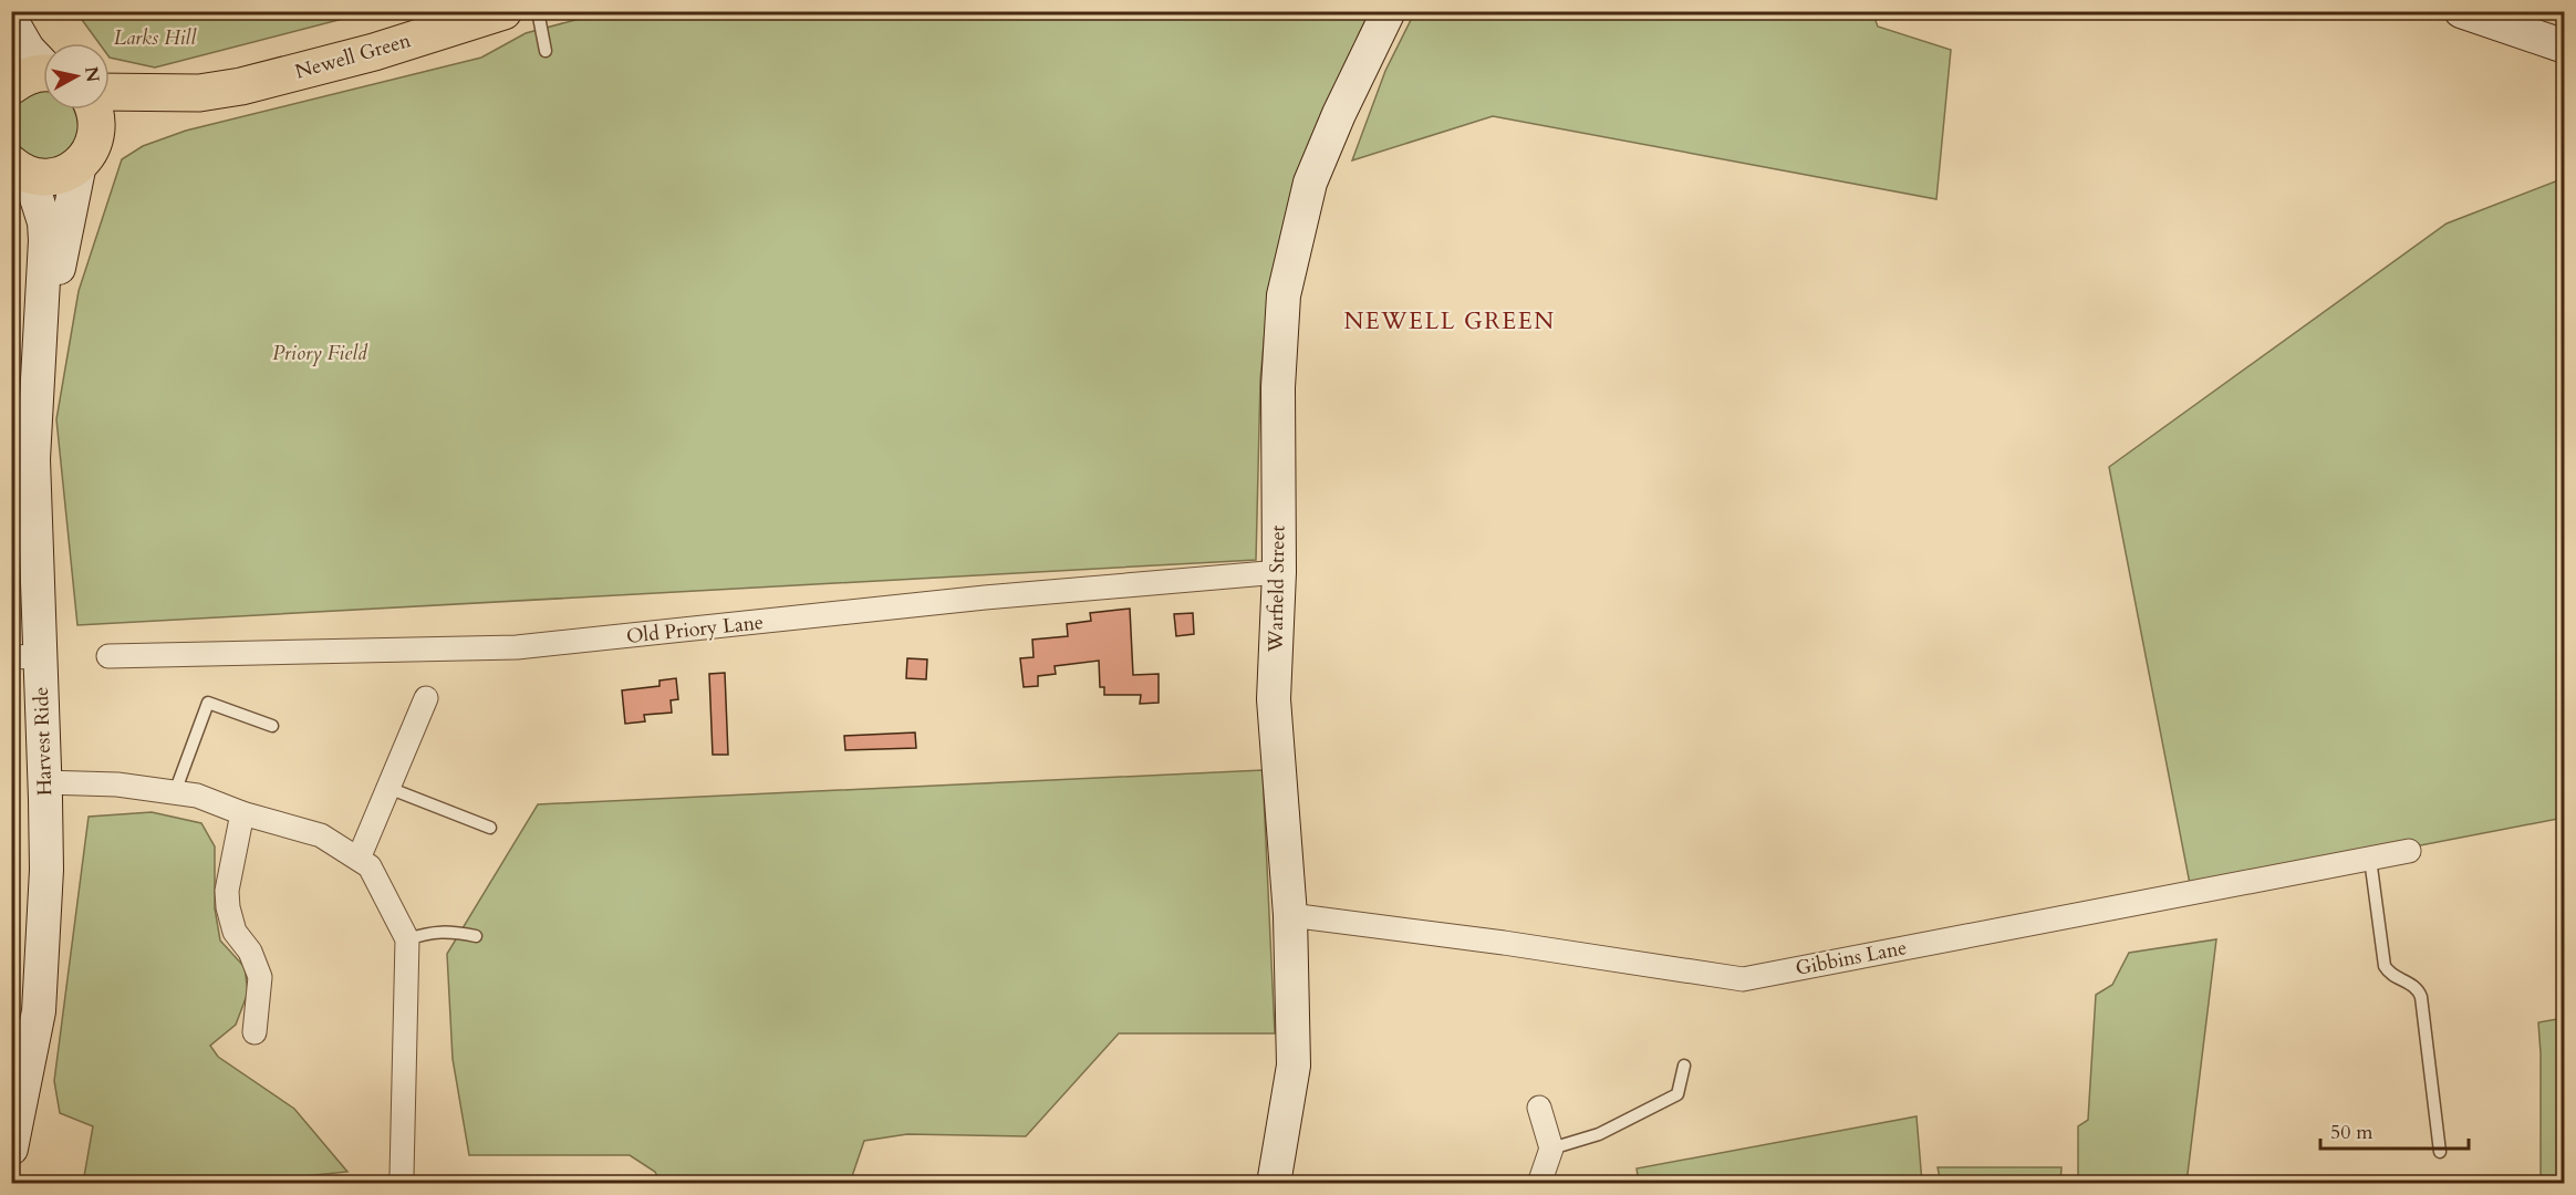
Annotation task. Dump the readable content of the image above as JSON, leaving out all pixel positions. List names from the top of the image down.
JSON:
{
  "streets": {
    "main road": ["Newell Green"],
    "street": [
      "Warfield Street",
      "Old Priory Lane",
      "Harvest Ride",
      "Gibbins Lane"
    ]
  },
  "crossings": [
    ["Newell Green", "Harvest Ride"],
    ["Warfield Street", "Old Priory Lane"],
    ["Warfield Street", "Gibbins Lane"]
  ],
  "districts": ["NEWELL GREEN"],
  "parks": ["Larks Hill", "Priory Field"],
  "scale_bar": "50 m",
  "north": "right"
}
